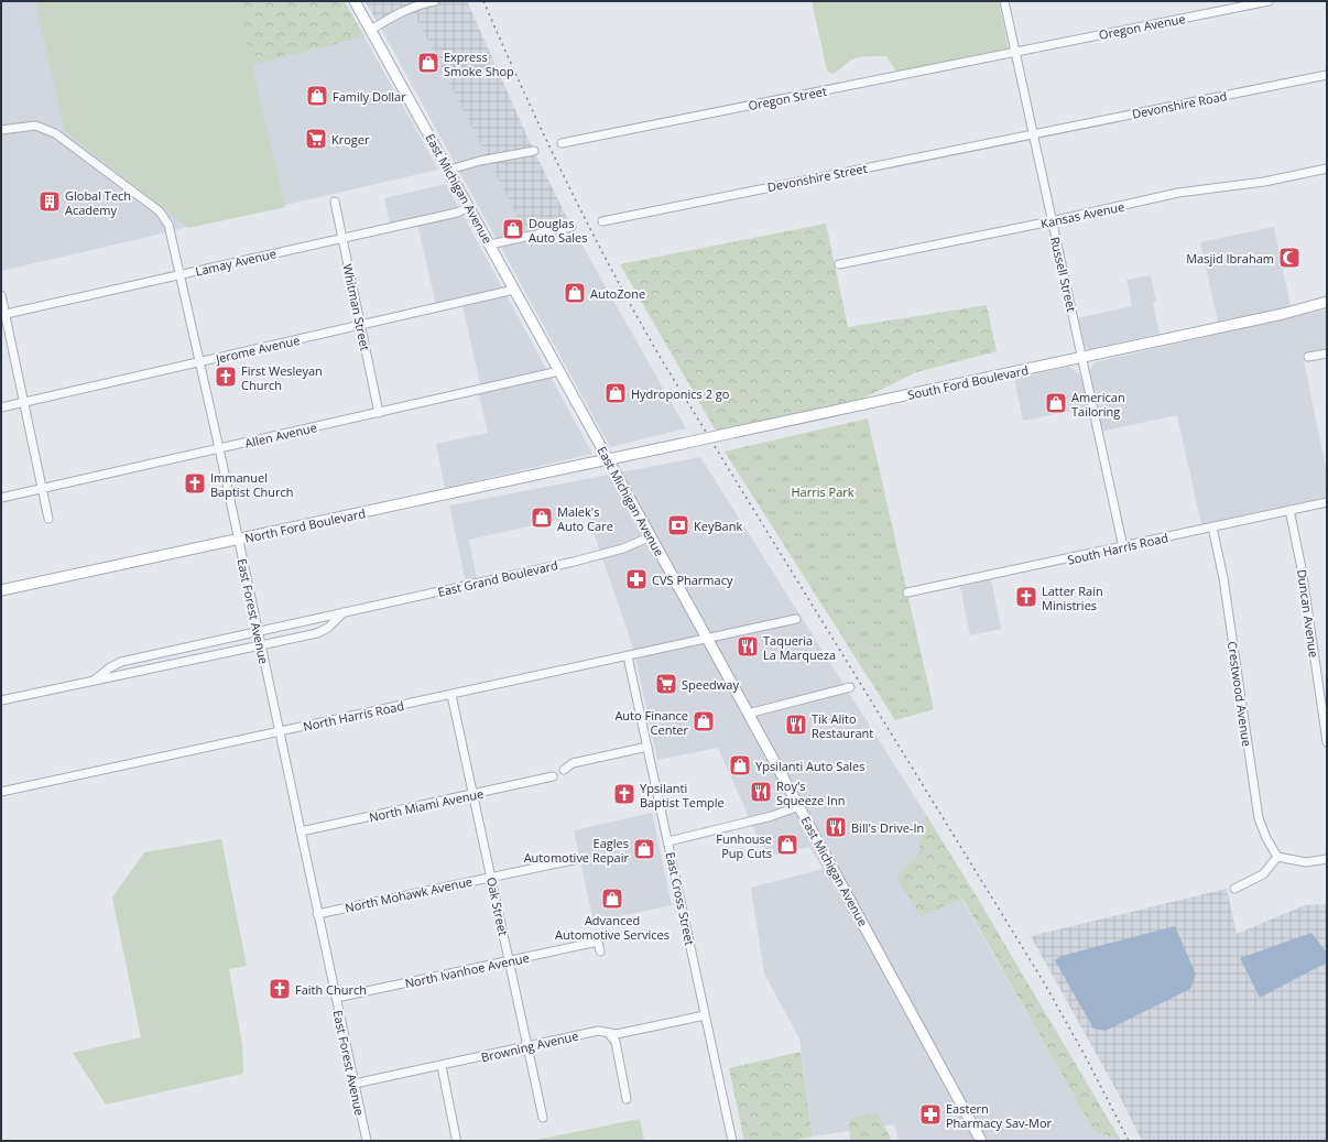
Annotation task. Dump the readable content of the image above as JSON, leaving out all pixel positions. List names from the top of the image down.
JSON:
{
  "streets": {
    "main road": ["East Michigan Avenue", "South Ford Boulevard", "North Ford Boulevard"],
    "street": [
      "Oregon Avenue",
      "Oregon Street",
      "Devonshire Road",
      "Devonshire Street",
      "Kansas Avenue",
      "Lamay Avenue",
      "Russell Street",
      "Whitman Street",
      "Jerome Avenue",
      "Allen Avenue",
      "South Harris Road",
      "East Grand Boulevard",
      "East Forest Avenue",
      "Duncan Avenue",
      "Crestwood Avenue",
      "North Harris Road",
      "North Miami Avenue",
      "North Mohawk Avenue",
      "East Cross Street",
      "Oak Street",
      "North Ivanhoe Avenue",
      "Browning Avenue"
    ]
  },
  "crossings": [
    ["Oregon Avenue", "Oregon Street"],
    ["Oregon Avenue", "Russell Street"],
    ["Oregon Street", "Russell Street"],
    ["Devonshire Road", "Devonshire Street"],
    ["Devonshire Road", "Russell Street"],
    ["Devonshire Street", "Russell Street"],
    ["East Michigan Avenue", "Lamay Avenue"],
    ["East Michigan Avenue", "Jerome Avenue"],
    ["East Michigan Avenue", "Allen Avenue"],
    ["East Michigan Avenue", "East Grand Boulevard"],
    ["East Michigan Avenue", "North Harris Road"],
    ["Kansas Avenue", "Russell Street"],
    ["Lamay Avenue", "Whitman Street"],
    ["Lamay Avenue", "East Forest Avenue"],
    ["Russell Street", "South Ford Boulevard"],
    ["Russell Street", "South Harris Road"],
    ["Whitman Street", "Jerome Avenue"],
    ["Whitman Street", "Allen Avenue"],
    ["Jerome Avenue", "East Forest Avenue"],
    ["South Ford Boulevard", "North Ford Boulevard"],
    ["Allen Avenue", "East Forest Avenue"],
    ["North Ford Boulevard", "East Forest Avenue"],
    ["South Harris Road", "Duncan Avenue"],
    ["South Harris Road", "Crestwood Avenue"],
    ["East Grand Boulevard", "East Forest Avenue"],
    ["East Forest Avenue", "North Harris Road"],
    ["East Forest Avenue", "North Miami Avenue"],
    ["East Forest Avenue", "North Mohawk Avenue"],
    ["East Forest Avenue", "North Ivanhoe Avenue"],
    ["East Forest Avenue", "Browning Avenue"],
    ["North Harris Road", "East Cross Street"],
    ["North Harris Road", "Oak Street"],
    ["North Miami Avenue", "Oak Street"],
    ["North Mohawk Avenue", "Oak Street"],
    ["East Cross Street", "Browning Avenue"],
    ["Oak Street", "North Ivanhoe Avenue"],
    ["Oak Street", "Browning Avenue"]
  ],
  "parks": ["Harris Park"],
  "places": {
    "shop": [
      "Express Smoke Shop",
      "Family Dollar",
      "Douglas Auto Sales",
      "AutoZone",
      "Hydroponics 2 go",
      "American Tailoring",
      "Malek's Auto Care",
      "Auto Finance Center",
      "Ypsilanti Auto Sales",
      "Funhouse Pup Cuts",
      "Eagles Automotive Repair",
      "Advanced Automotive Services"
    ],
    "supermarket": ["Kroger", "Speedway"],
    "building": ["Global Tech Academy"],
    "mosque": ["Masjid Ibraham"],
    "church": [
      "First Wesleyan Church",
      "Immanuel Baptist Church",
      "Latter Rain Ministries",
      "Ypsilanti Baptist Temple",
      "Faith Church"
    ],
    "bank": ["KeyBank"],
    "pharmacy": ["CVS Pharmacy", "Eastern Pharmacy Sav-Mor"],
    "restaurant": [
      "Taqueria La Marqueza",
      "Tik Alito Restaurant",
      "Roy's Squeeze Inn",
      "Bill's Drive-In"
    ]
  }
}
